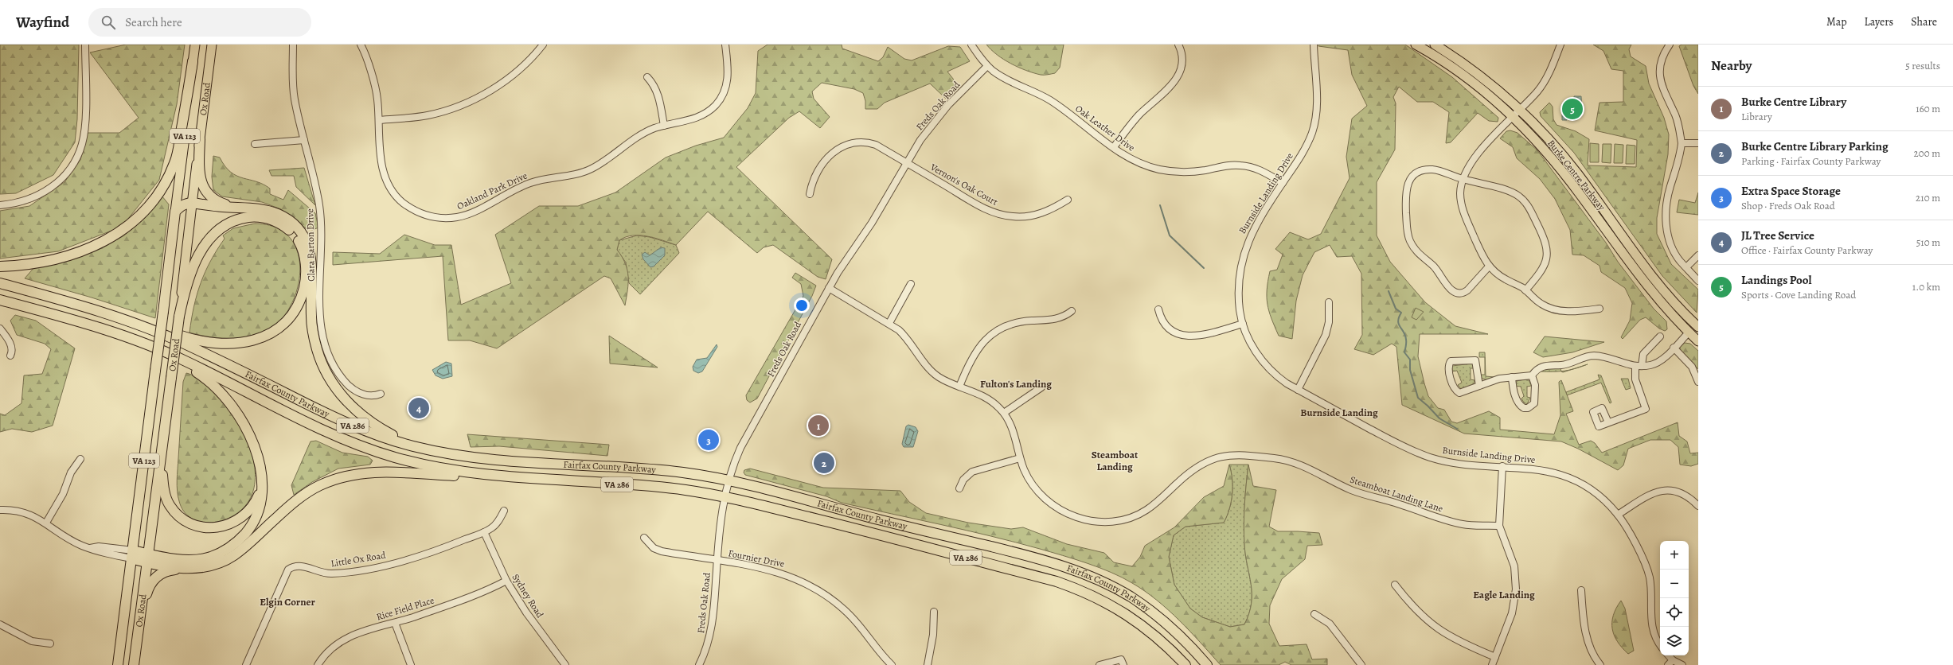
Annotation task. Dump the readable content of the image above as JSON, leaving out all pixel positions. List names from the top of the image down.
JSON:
{
  "streets": {
    "highway": [
      "Ox Road",
      "VA 123",
      "Fairfax County Parkway",
      "VA 286"
    ],
    "main road": ["Burke Centre Parkway"],
    "street": [
      "Freds Oak Road",
      "Oak Leather Drive",
      "Vernon's Oak Court",
      "Oakland Park Drive",
      "Burnside Landing Drive",
      "Clara Barton Drive",
      "Steamboat Landing Lane",
      "Fournier Drive",
      "Little Ox Road",
      "Sydney Road",
      "Rice Field Place"
    ]
  },
  "crossings": [
    ["Freds Oak Road", "Oak Leather Drive"],
    ["Freds Oak Road", "Vernon's Oak Court"],
    ["Freds Oak Road", "Fairfax County Parkway"],
    ["Freds Oak Road", "Steamboat Landing Lane"],
    ["Freds Oak Road", "Fournier Drive"],
    ["Oak Leather Drive", "Burnside Landing Drive"],
    ["Little Ox Road", "Sydney Road"],
    ["Sydney Road", "Rice Field Place"]
  ],
  "districts": [
    "Fulton's Landing",
    "Burnside Landing",
    "Steamboat Landing",
    "Eagle Landing",
    "Elgin Corner"
  ],
  "page": {
    "header": "Wayfind",
    "search": "Search here",
    "nav": ["Map", "Layers", "Share"],
    "heading": ["Nearby", "5 results"],
    "list": [
      {
        "mark": "1",
        "name": "Burke Centre Library",
        "note": "Library",
        "value": "160 m"
      },
      {
        "mark": "2",
        "name": "Burke Centre Library Parking",
        "note": "Parking · Fairfax County Parkway",
        "value": "200 m"
      },
      {
        "mark": "3",
        "name": "Extra Space Storage",
        "note": "Shop · Freds Oak Road",
        "value": "210 m"
      },
      {
        "mark": "4",
        "name": "JL Tree Service",
        "note": "Office · Fairfax County Parkway",
        "value": "510 m"
      },
      {
        "mark": "5",
        "name": "Landings Pool",
        "note": "Sports · Cove Landing Road",
        "value": "1.0 km"
      }
    ],
    "pins": [
      "5",
      "4",
      "1",
      "3",
      "2"
    ],
    "map_buttons": ["+", "−"]
  }
}
